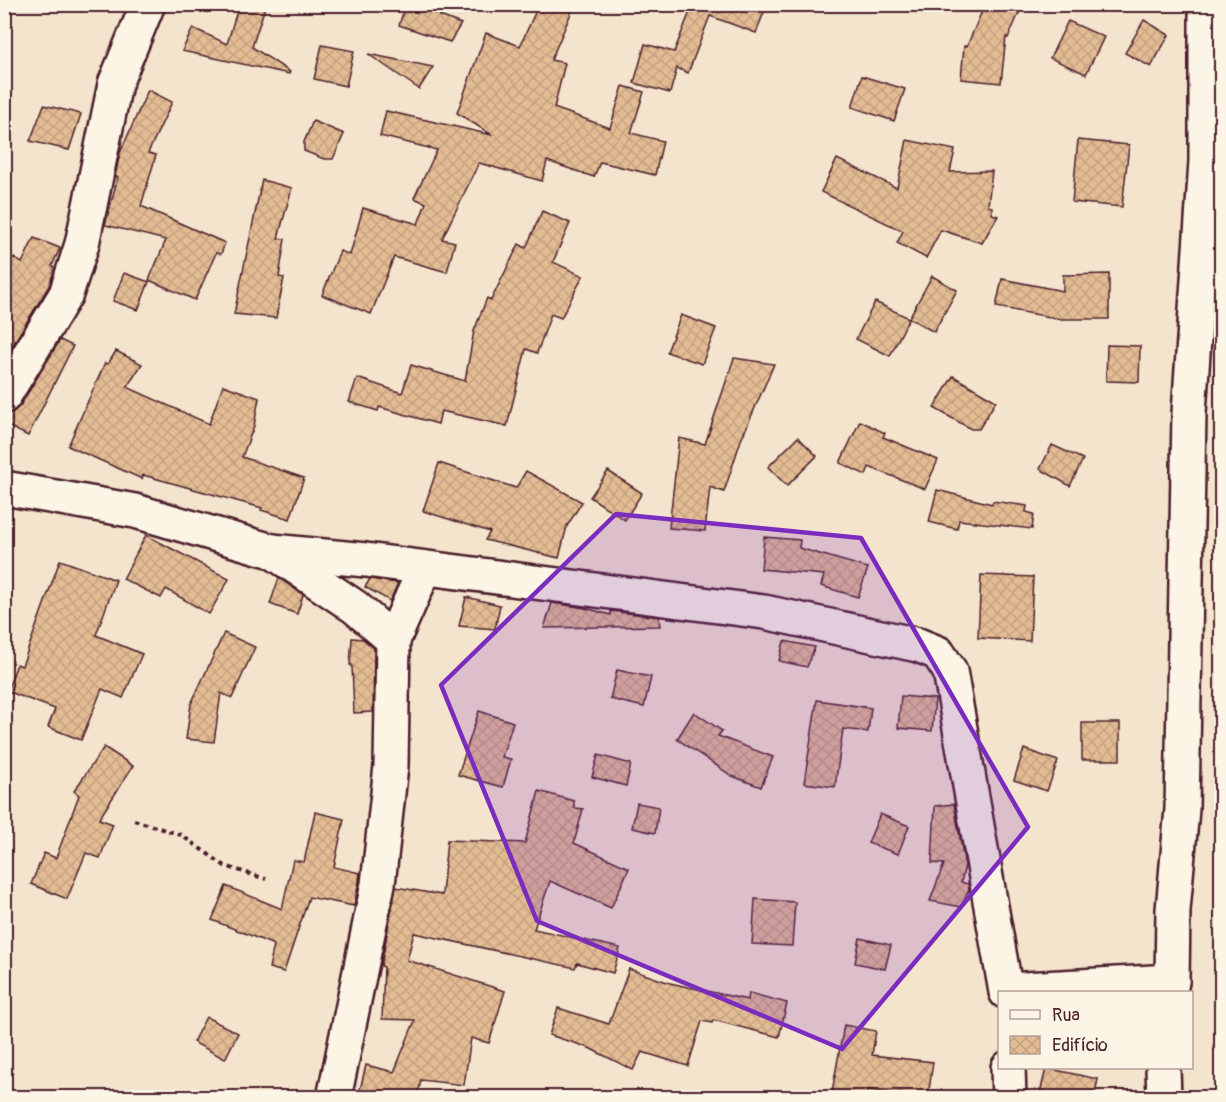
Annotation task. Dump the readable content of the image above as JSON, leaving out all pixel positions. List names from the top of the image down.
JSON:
{
  "legend": ["Rua", "Edifício"]
}
